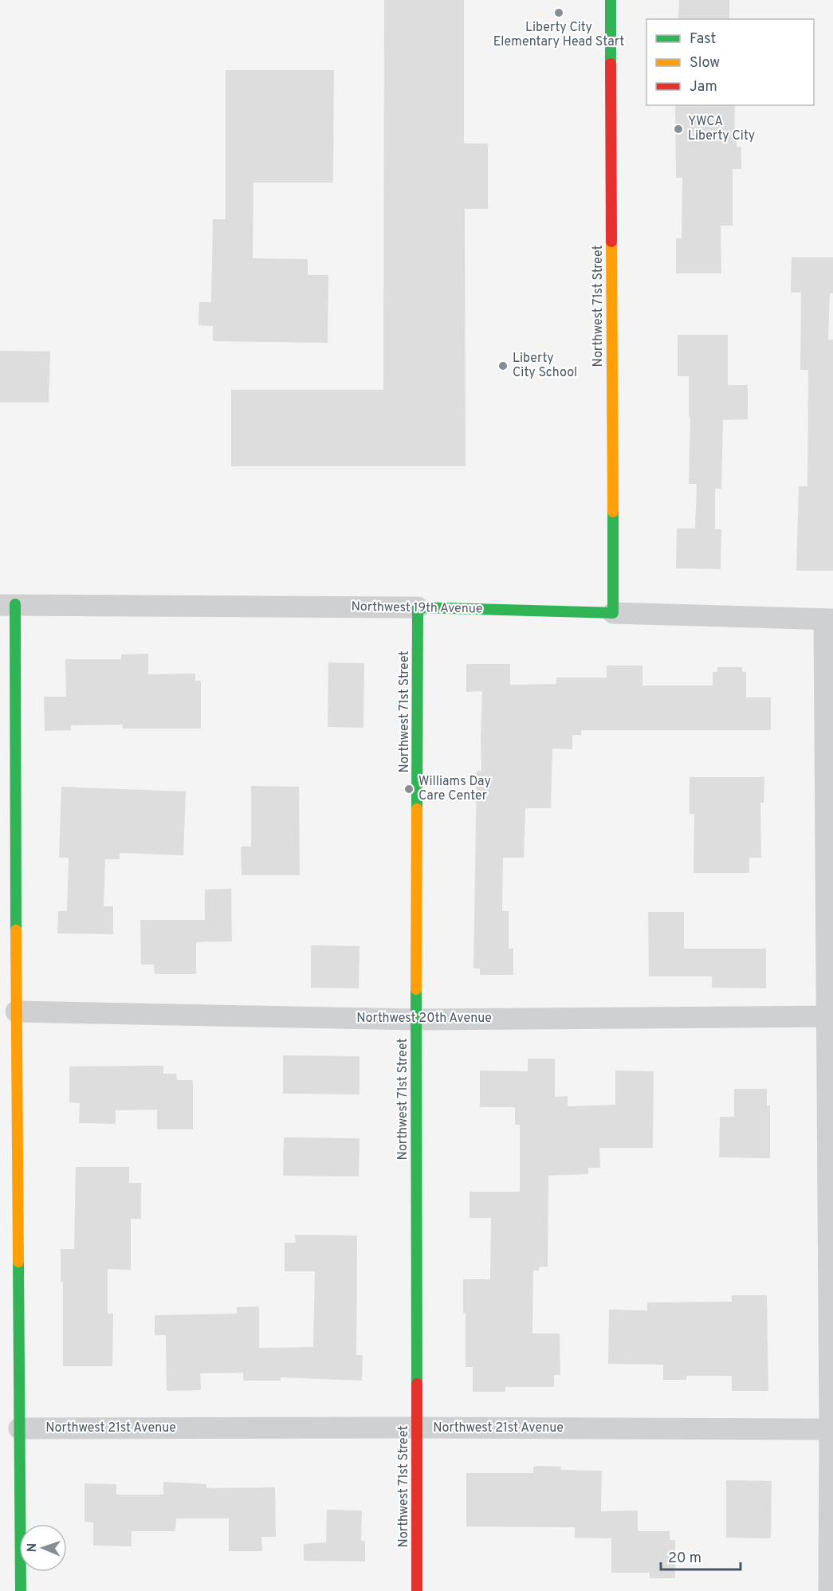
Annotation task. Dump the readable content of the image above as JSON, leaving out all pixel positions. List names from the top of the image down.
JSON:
{
  "streets": {
    "street": [
      "Northwest 71st Street",
      "Northwest 19th Avenue",
      "Northwest 20th Avenue",
      "Northwest 21st Avenue"
    ]
  },
  "crossings": [
    ["Northwest 71st Street", "Northwest 19th Avenue"],
    ["Northwest 71st Street", "Northwest 20th Avenue"],
    ["Northwest 71st Street", "Northwest 21st Avenue"]
  ],
  "places": [
    "Liberty City Elementary Head Start",
    "YWCA Liberty City",
    "Liberty City School",
    "Williams Day Care Center"
  ],
  "legend": ["Fast", "Slow", "Jam"],
  "scale_bar": "20 m",
  "north": "left"
}
